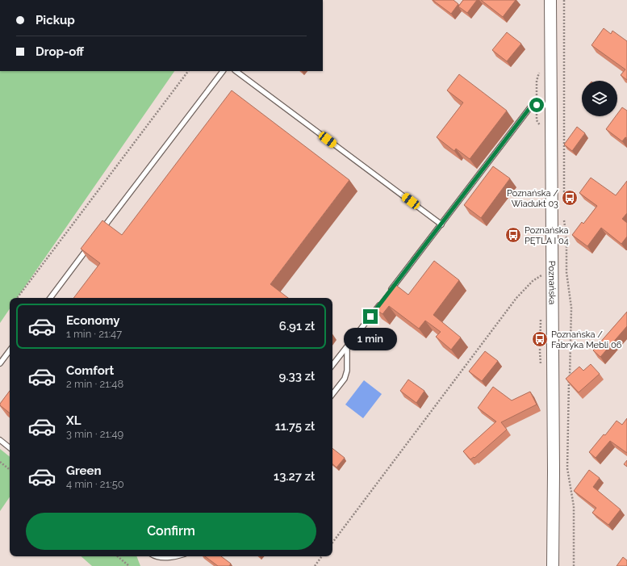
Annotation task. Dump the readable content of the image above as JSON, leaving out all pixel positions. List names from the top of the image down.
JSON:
{
  "streets": {
    "street": ["Poznańska"]
  },
  "places": {
    "bus stop": ["Poznańska / Wiadukt 03", "Poznańska PĘTLA I 04", "Poznańska / Fabryka Mebli 06"]
  },
  "page": {
    "banner": ["Pickup", "Drop-off"],
    "list": [
      {
        "name": "Economy",
        "note": "1 min · 21:47",
        "value": "6.91 zł"
      },
      {
        "name": "Comfort",
        "note": "2 min · 21:48",
        "value": "9.33 zł"
      },
      {
        "name": "XL",
        "note": "3 min · 21:49",
        "value": "11.75 zł"
      },
      {
        "name": "Green",
        "note": "4 min · 21:50",
        "value": "13.27 zł"
      }
    ],
    "bubble": "1 min",
    "buttons": "Confirm"
  }
}
